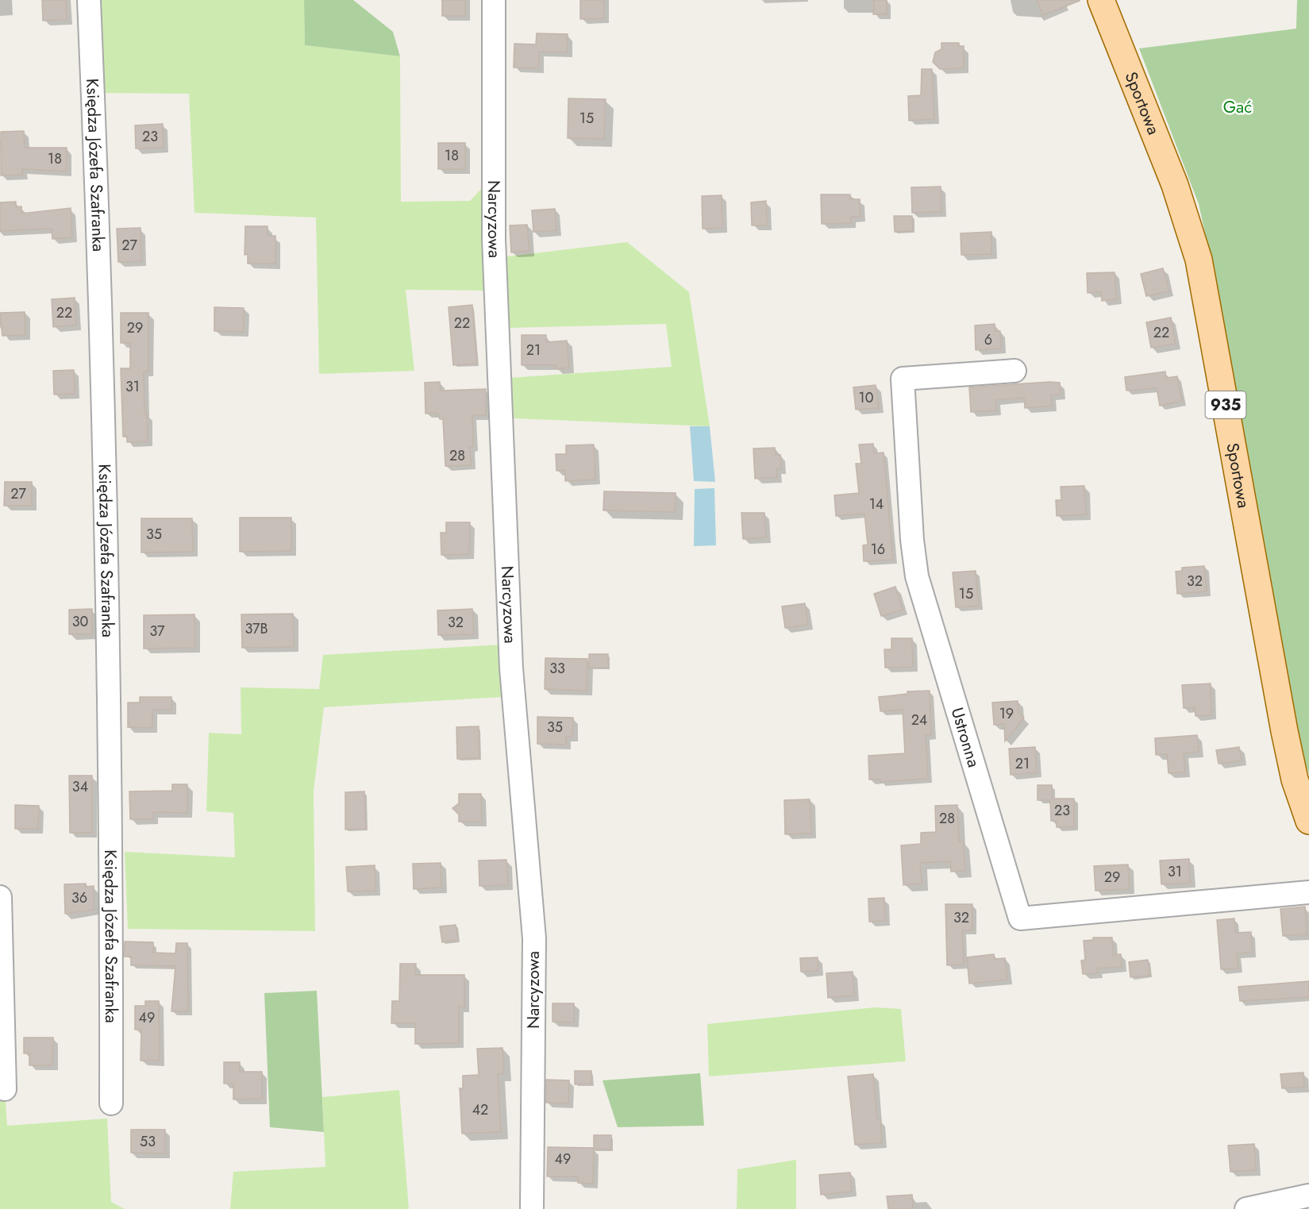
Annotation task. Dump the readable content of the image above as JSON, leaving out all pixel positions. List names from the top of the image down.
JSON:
{
  "streets": {
    "main road": ["Sportowa", "935"],
    "street": ["Księdza Józefa Szafranka", "Narcyzowa", "Ustronna"]
  },
  "parks": ["Gać"],
  "house_numbers": [
    "15",
    "23",
    "18",
    "18",
    "27",
    "22",
    "22",
    "29",
    "22",
    "6",
    "21",
    "31",
    "10",
    "28",
    "27",
    "14",
    "35",
    "16",
    "32",
    "15",
    "30",
    "32",
    "37B",
    "37",
    "33",
    "19",
    "24",
    "35",
    "21",
    "34",
    "23",
    "28",
    "31",
    "29",
    "36",
    "32",
    "49",
    "42",
    "53",
    "49"
  ]
}
